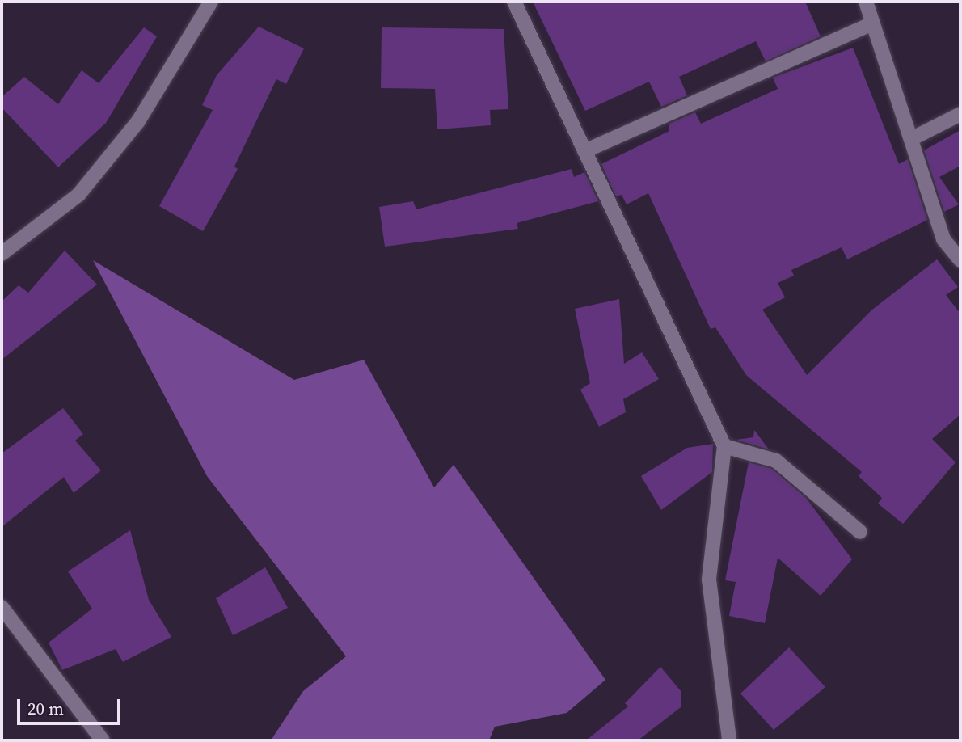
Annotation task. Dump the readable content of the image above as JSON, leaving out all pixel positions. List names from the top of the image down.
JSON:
{
  "scale_bar": "20 m"
}
